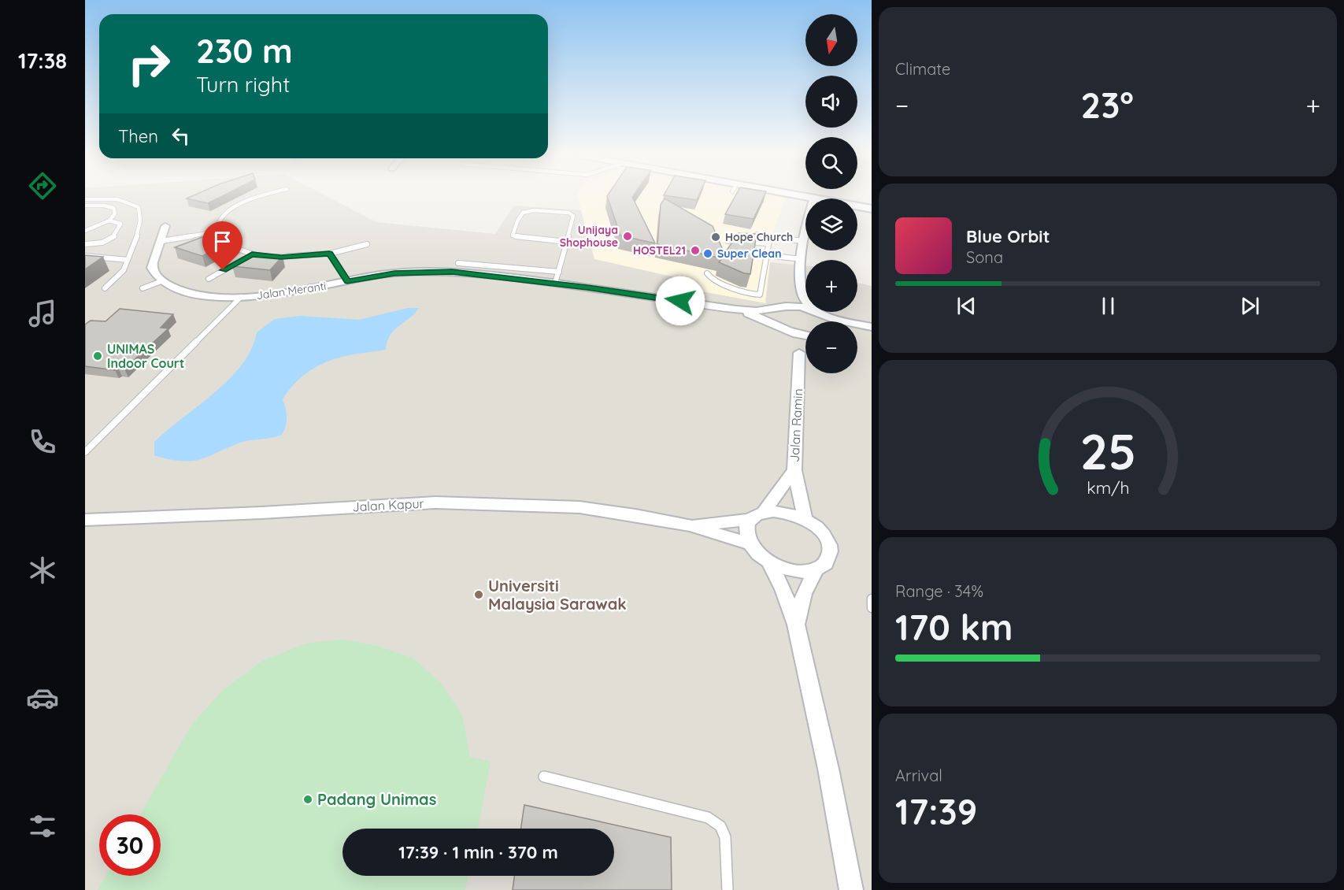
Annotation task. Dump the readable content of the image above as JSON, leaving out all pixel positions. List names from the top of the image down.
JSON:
{
  "streets": {
    "street": ["Jalan Meranti", "Jalan Ramin", "Jalan Kapur"]
  },
  "crossings": [
    ["Jalan Ramin", "Jalan Kapur"]
  ],
  "places": [
    "Unijaya Shophouse",
    "Hope Church",
    "HOSTEL21",
    "Super Clean",
    "UNIMAS Indoor Court",
    "Universiti Malaysia Sarawak",
    "Padang Unimas"
  ],
  "north": "bottom",
  "page": {
    "tabs": "17:38",
    "tile": [
      "Climate",
      ["Range · 34%", "170 km"],
      ["Arrival", "17:39"]
    ],
    "map_buttons": ["+", "−"],
    "turn": ["230 m", "Turn right"],
    "heat": ["−", "23°", "+"],
    "then": "Then",
    "song": ["Blue Orbit", "Sona"],
    "limit": "30",
    "trip": "17:39 · 1 min · 370 m",
    "gauge": ["25", "km/h"]
  }
}
